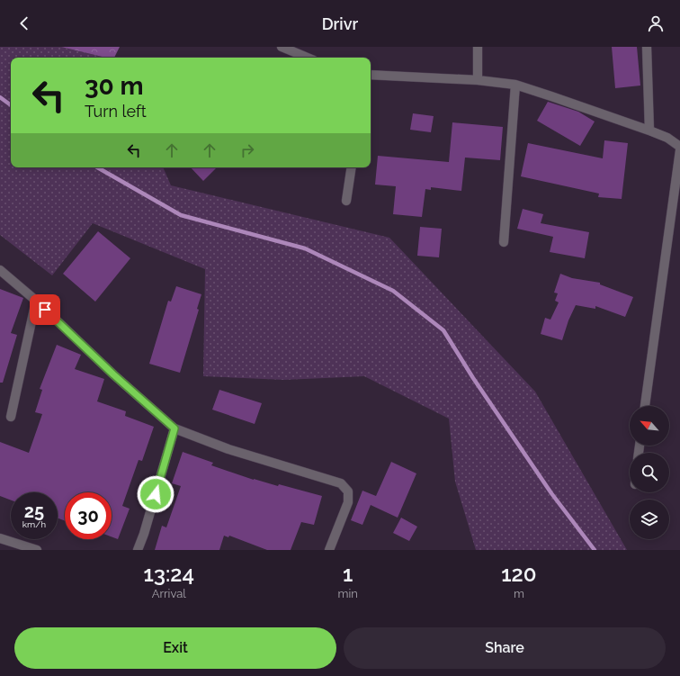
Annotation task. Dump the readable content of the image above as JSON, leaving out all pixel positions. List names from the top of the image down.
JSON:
{
  "north": "top left",
  "page": {
    "header": "Drivr",
    "turn": ["30 m", "Turn left"],
    "speed": "25 km/h",
    "limit": "30",
    "eta": [
      "13:24",
      "Arrival",
      "1",
      "min",
      "120",
      "m"
    ],
    "buttons": ["Exit", "Share"]
  }
}
